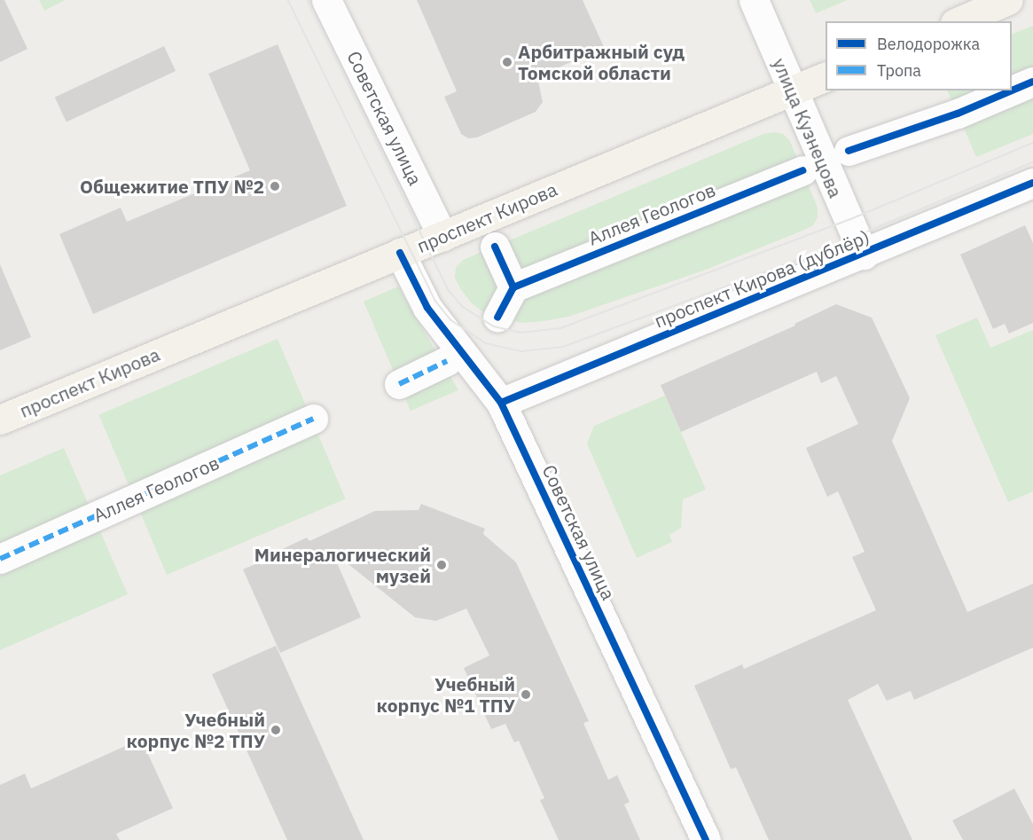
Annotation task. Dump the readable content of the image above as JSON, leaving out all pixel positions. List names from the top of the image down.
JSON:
{
  "streets": {
    "main road": ["проспект Кирова"],
    "street": [
      "Советская улица",
      "улица Кузнецова",
      "Аллея Геологов",
      "проспект Кирова (дублёр)"
    ]
  },
  "crossings": [
    ["Советская улица", "проспект Кирова"],
    ["Советская улица", "проспект Кирова (дублёр)"],
    ["улица Кузнецова", "проспект Кирова"],
    ["улица Кузнецова", "проспект Кирова (дублёр)"]
  ],
  "places": [
    "Арбитражный суд Томской области",
    "Общежитие ТПУ №2",
    "Минералогический музей",
    "Учебный корпус №1 ТПУ",
    "Учебный корпус №2 ТПУ"
  ],
  "legend": ["Велодорожка", "Тропа"]
}
